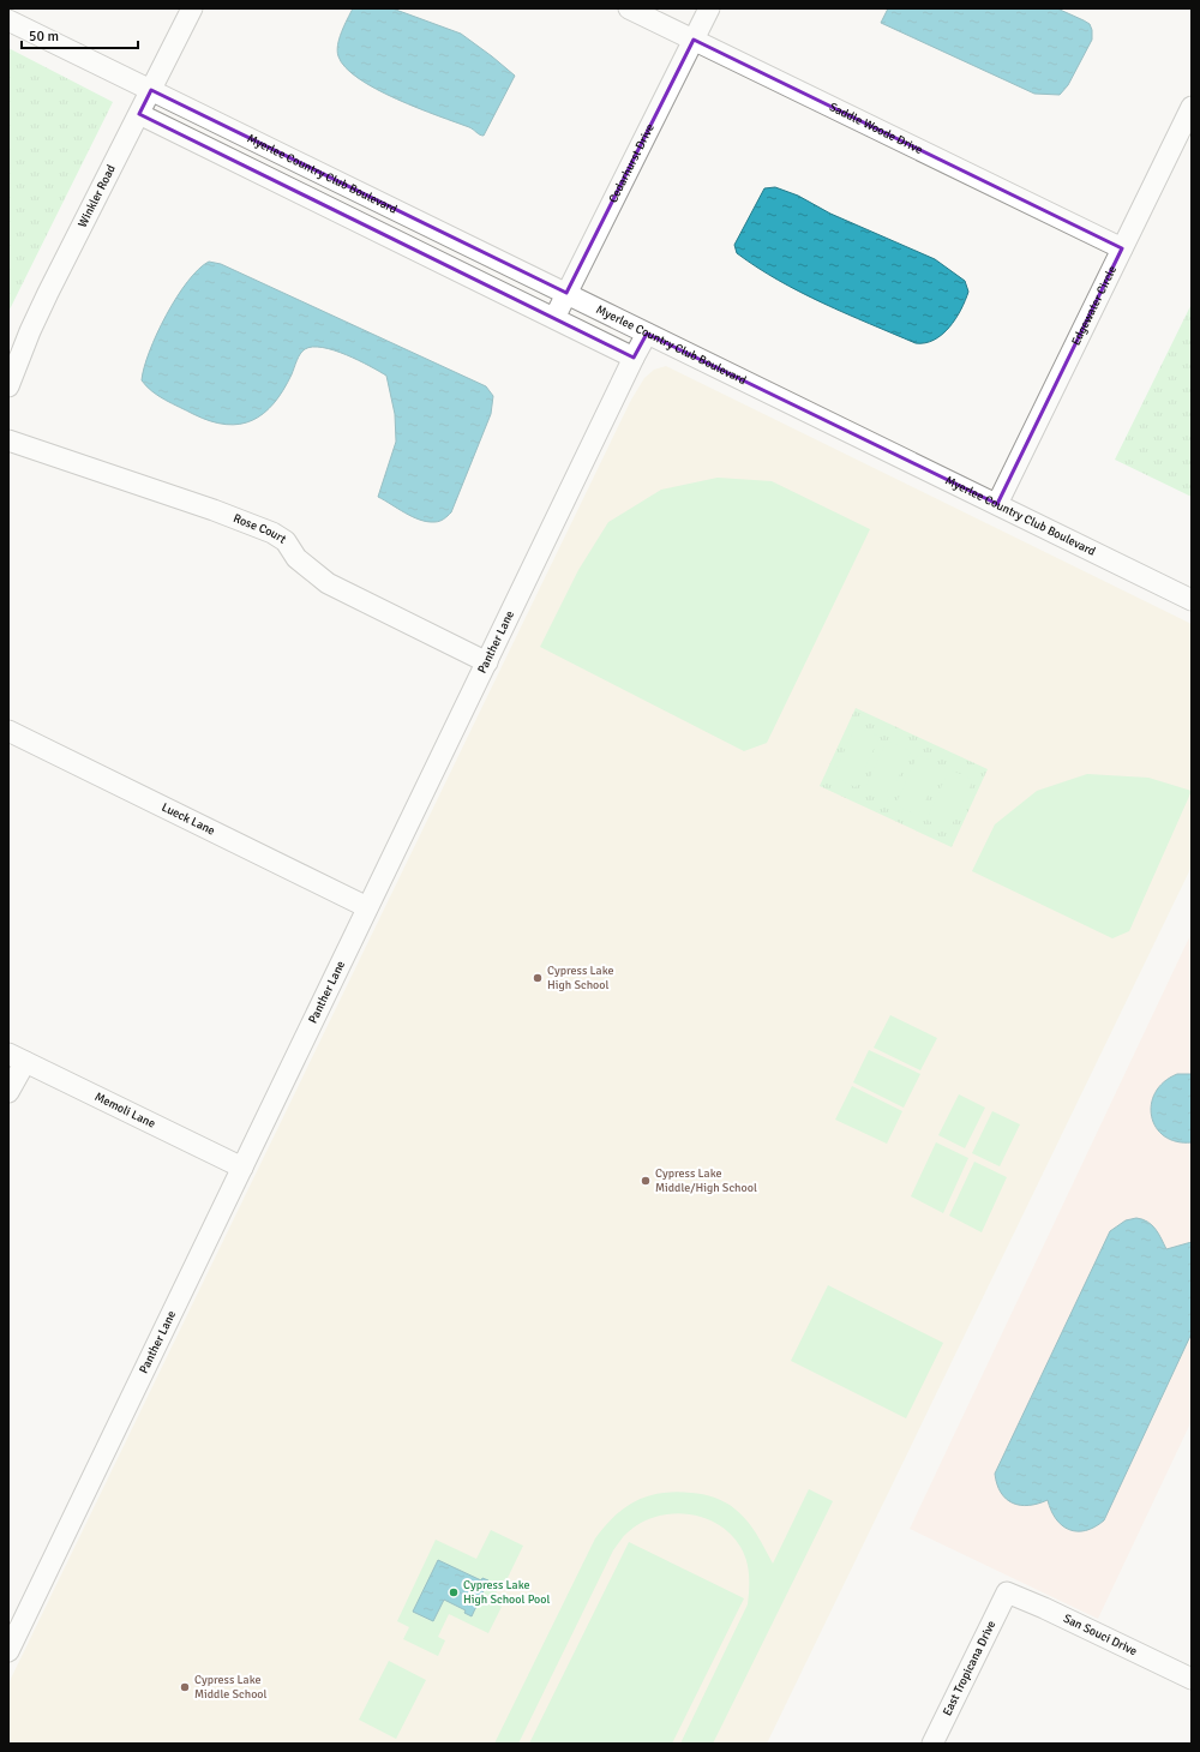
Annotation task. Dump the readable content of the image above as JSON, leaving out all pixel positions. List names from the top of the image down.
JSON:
{
  "streets": {
    "street": [
      "Saddle Woode Drive",
      "Cedarhurst Drive",
      "Myerlee Country Club Boulevard",
      "Winkler Road",
      "Edgewater Circle",
      "Rose Court",
      "Panther Lane",
      "Lueck Lane",
      "Memoli Lane",
      "San Souci Drive",
      "East Tropicana Drive"
    ]
  },
  "crossings": [
    ["Saddle Woode Drive", "Cedarhurst Drive"],
    ["Saddle Woode Drive", "Edgewater Circle"],
    ["Cedarhurst Drive", "Myerlee Country Club Boulevard"],
    ["Myerlee Country Club Boulevard", "Winkler Road"],
    ["Myerlee Country Club Boulevard", "Edgewater Circle"],
    ["Myerlee Country Club Boulevard", "Panther Lane"],
    ["Rose Court", "Panther Lane"],
    ["Panther Lane", "Lueck Lane"],
    ["Panther Lane", "Memoli Lane"],
    ["San Souci Drive", "East Tropicana Drive"]
  ],
  "places": [
    "Cypress Lake High School",
    "Cypress Lake Middle/High School",
    "Cypress Lake High School Pool",
    "Cypress Lake Middle School"
  ],
  "scale_bar": "50 m"
}
